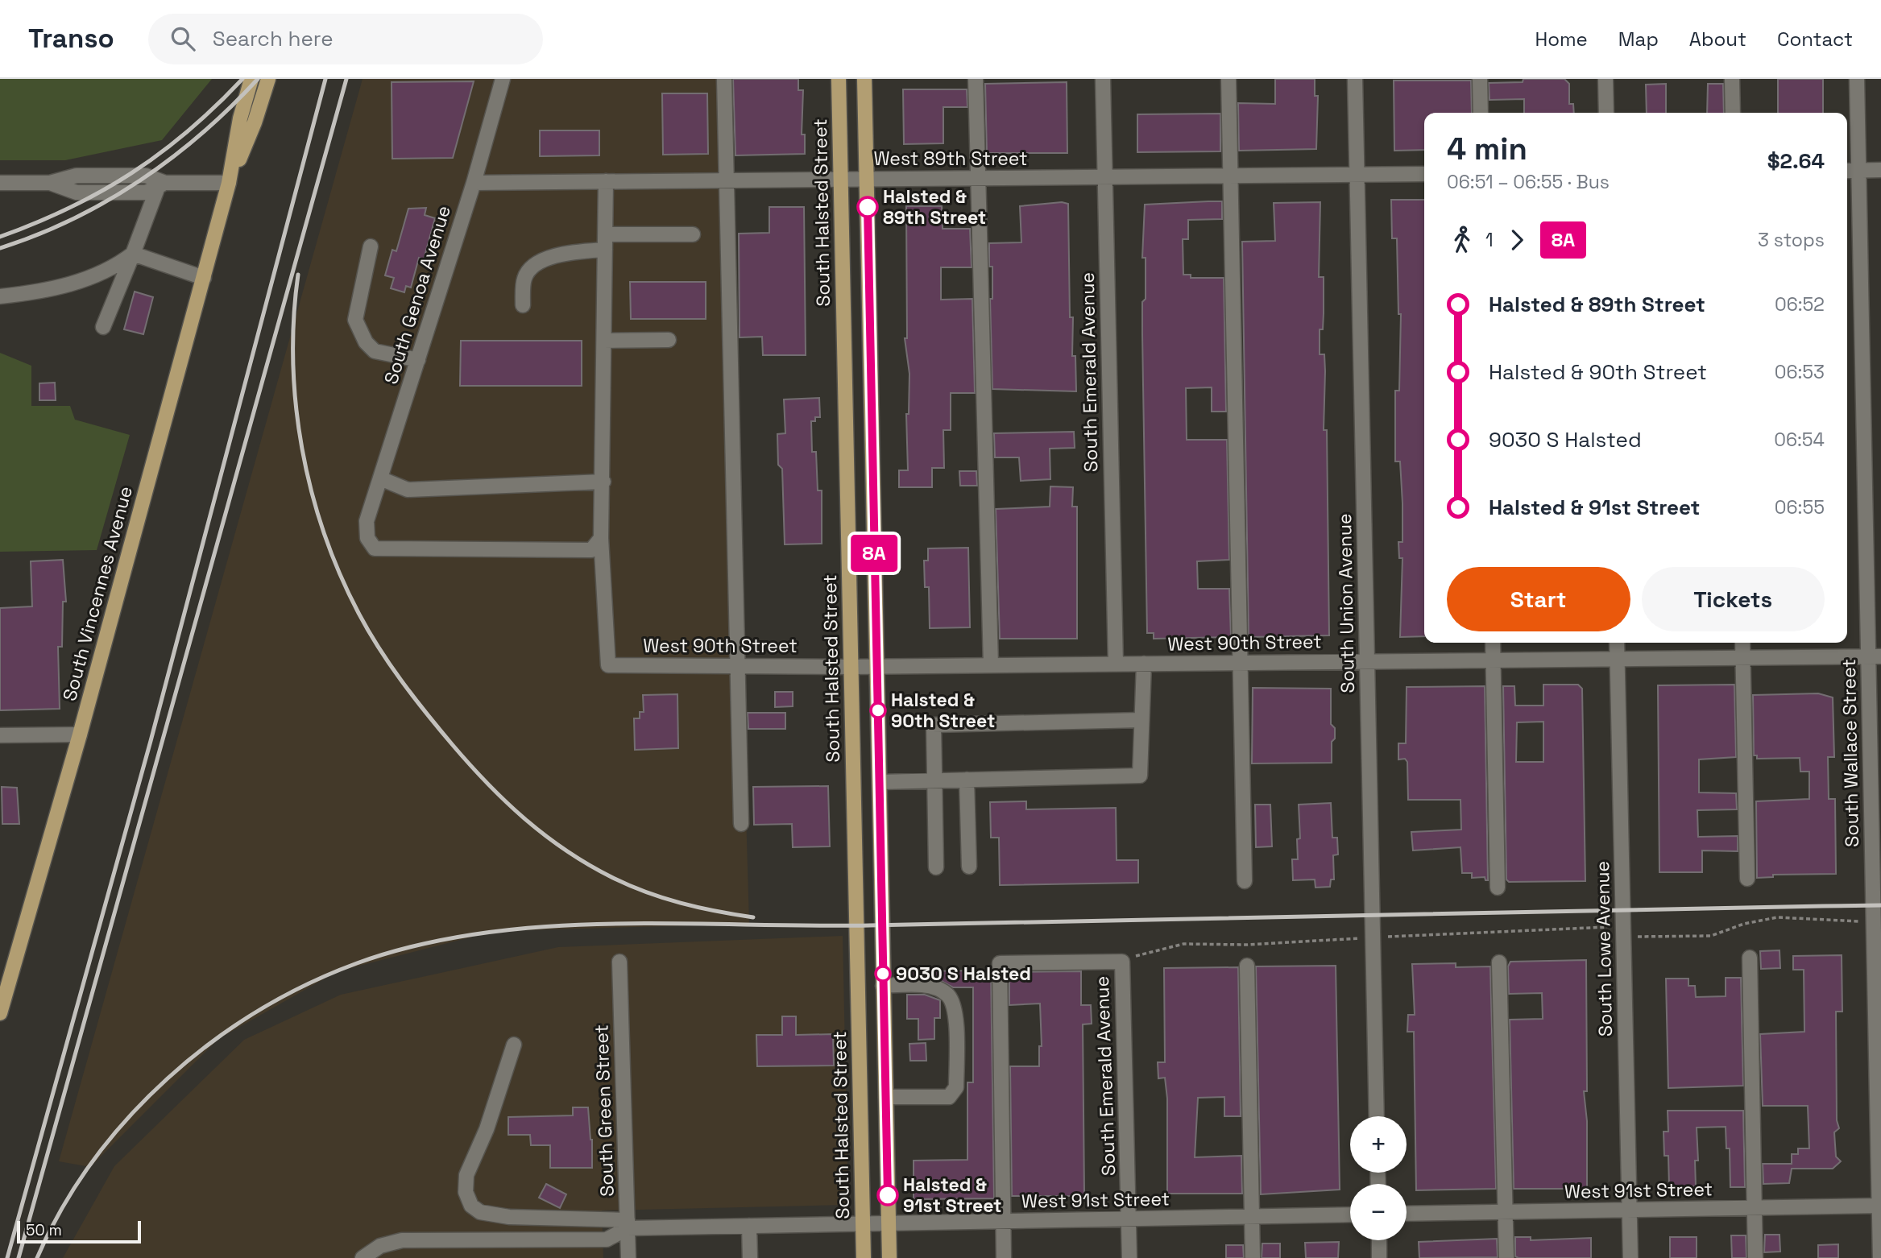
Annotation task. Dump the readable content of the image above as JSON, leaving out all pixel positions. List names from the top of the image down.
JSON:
{
  "streets": {
    "main road": ["South Halsted Street", "South Vincennes Avenue"],
    "street": [
      "West 89th Street",
      "South Genoa Avenue",
      "South Emerald Avenue",
      "South Union Avenue",
      "West 90th Street",
      "South Wallace Street",
      "South Lowe Avenue",
      "South Green Street",
      "West 91st Street"
    ]
  },
  "crossings": [
    ["West 89th Street", "South Halsted Street"],
    ["West 89th Street", "South Genoa Avenue"],
    ["West 89th Street", "South Emerald Avenue"],
    ["West 89th Street", "South Union Avenue"],
    ["South Halsted Street", "West 90th Street"],
    ["South Halsted Street", "West 91st Street"],
    ["South Genoa Avenue", "West 90th Street"],
    ["South Emerald Avenue", "West 90th Street"],
    ["South Emerald Avenue", "West 91st Street"],
    ["South Union Avenue", "West 90th Street"],
    ["West 90th Street", "South Wallace Street"],
    ["West 90th Street", "South Lowe Avenue"],
    ["South Wallace Street", "West 91st Street"],
    ["South Lowe Avenue", "West 91st Street"],
    ["South Green Street", "West 91st Street"]
  ],
  "places": [
    "Halsted & 89th Street",
    "Halsted & 90th Street",
    "9030 S Halsted",
    "Halsted & 91st Street"
  ],
  "lines": ["bus line 8A"],
  "scale_bar": "50 m",
  "page": {
    "header": "Transo",
    "search": "Search here",
    "nav": [
      "Home",
      "Map",
      "About",
      "Contact"
    ],
    "on_map": "8A",
    "heading": ["4 min", "06:51 – 06:55 · Bus", "$2.64"],
    "legs": ["1", "8A", "3 stops"],
    "list": [
      {
        "name": "Halsted & 89th Street",
        "value": "06:52"
      },
      {
        "name": "Halsted & 90th Street",
        "value": "06:53"
      },
      {
        "name": "9030 S Halsted",
        "value": "06:54"
      },
      {
        "name": "Halsted & 91st Street",
        "value": "06:55"
      }
    ],
    "buttons": ["Start", "Tickets"],
    "map_buttons": ["+", "−"],
    "scale": "50 m"
  }
}
